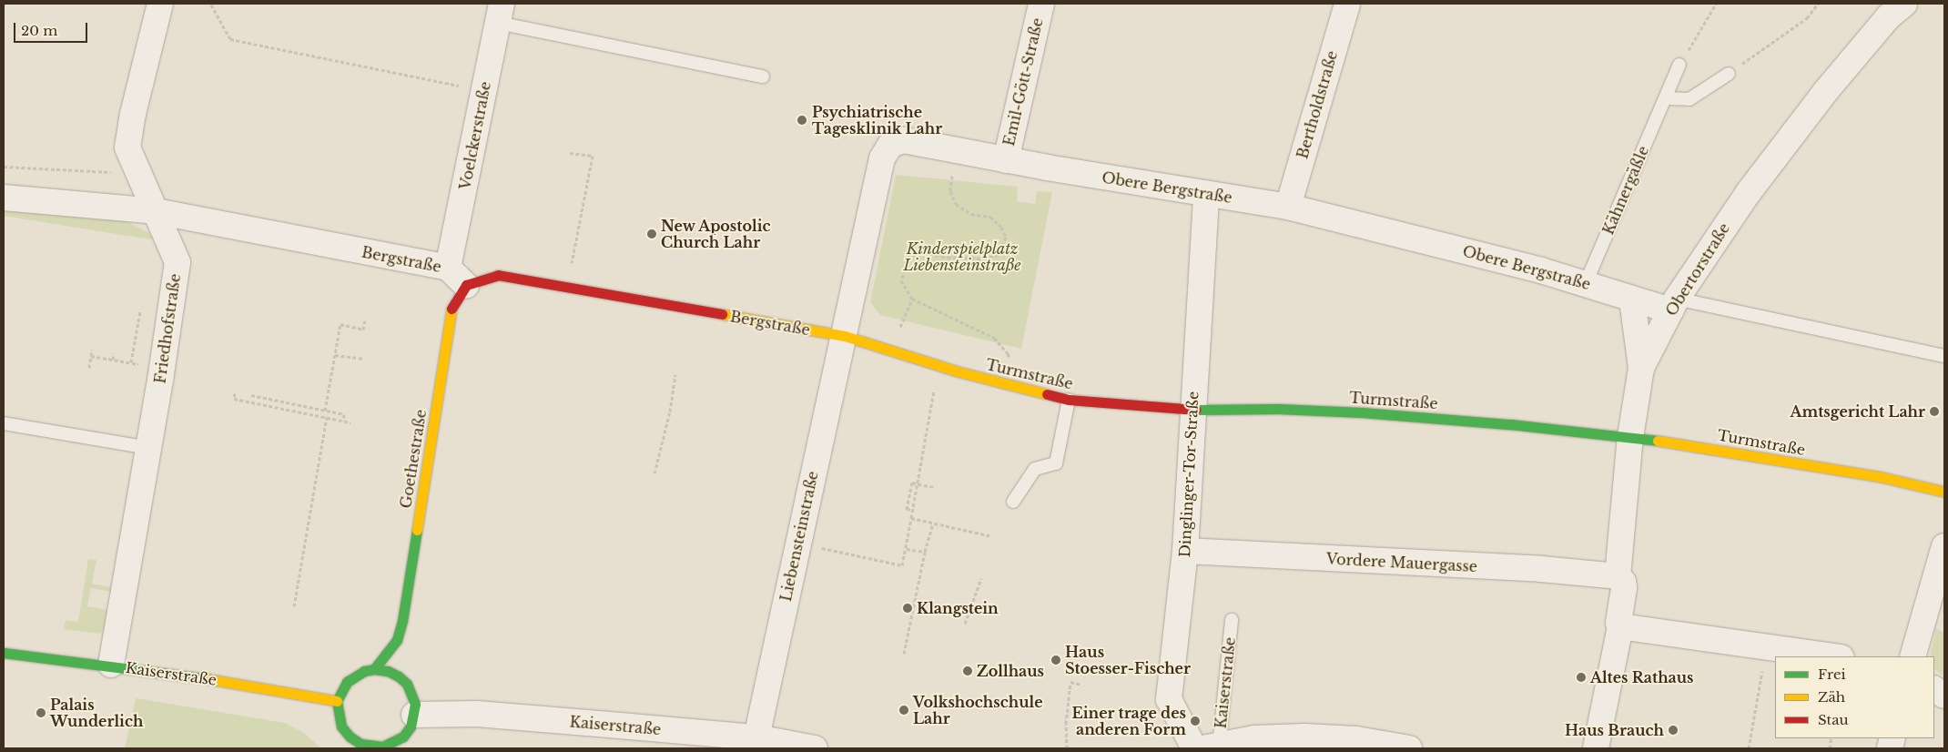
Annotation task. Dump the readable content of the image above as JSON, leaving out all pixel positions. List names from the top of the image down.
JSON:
{
  "streets": {
    "street": [
      "Emil-Gött-Straße",
      "Bertholdstraße",
      "Voelckerstraße",
      "Obere Bergstraße",
      "Bergstraße",
      "Obertorstraße",
      "Friedhofstraße",
      "Turmstraße",
      "Goethestraße",
      "Dinglinger-Tor-Straße",
      "Liebensteinstraße",
      "Vordere Mauergasse",
      "Kaiserstraße"
    ],
    "lane": ["Kähnergäßle"]
  },
  "crossings": [
    ["Emil-Gött-Straße", "Obere Bergstraße"],
    ["Bertholdstraße", "Obere Bergstraße"],
    ["Voelckerstraße", "Bergstraße"],
    ["Obere Bergstraße", "Kähnergäßle"],
    ["Obere Bergstraße", "Bergstraße"],
    ["Obere Bergstraße", "Obertorstraße"],
    ["Obere Bergstraße", "Turmstraße"],
    ["Obere Bergstraße", "Dinglinger-Tor-Straße"],
    ["Obere Bergstraße", "Liebensteinstraße"],
    ["Bergstraße", "Friedhofstraße"],
    ["Bergstraße", "Turmstraße"],
    ["Bergstraße", "Goethestraße"],
    ["Bergstraße", "Liebensteinstraße"],
    ["Obertorstraße", "Turmstraße"],
    ["Obertorstraße", "Vordere Mauergasse"],
    ["Friedhofstraße", "Kaiserstraße"],
    ["Turmstraße", "Dinglinger-Tor-Straße"],
    ["Turmstraße", "Liebensteinstraße"],
    ["Goethestraße", "Kaiserstraße"],
    ["Dinglinger-Tor-Straße", "Vordere Mauergasse"],
    ["Liebensteinstraße", "Kaiserstraße"]
  ],
  "parks": ["Kinderspielplatz Liebensteinstraße"],
  "places": [
    "Psychiatrische Tagesklinik Lahr",
    "New Apostolic Church Lahr",
    "Amtsgericht Lahr",
    "Klangstein",
    "Haus Stoesser-Fischer",
    "Zollhaus",
    "Altes Rathaus",
    "Volkshochschule Lahr",
    "Palais Wunderlich",
    "Einer trage des anderen Form",
    "Haus Brauch"
  ],
  "legend": ["Frei", "Zäh", "Stau"],
  "scale_bar": "20 m"
}
